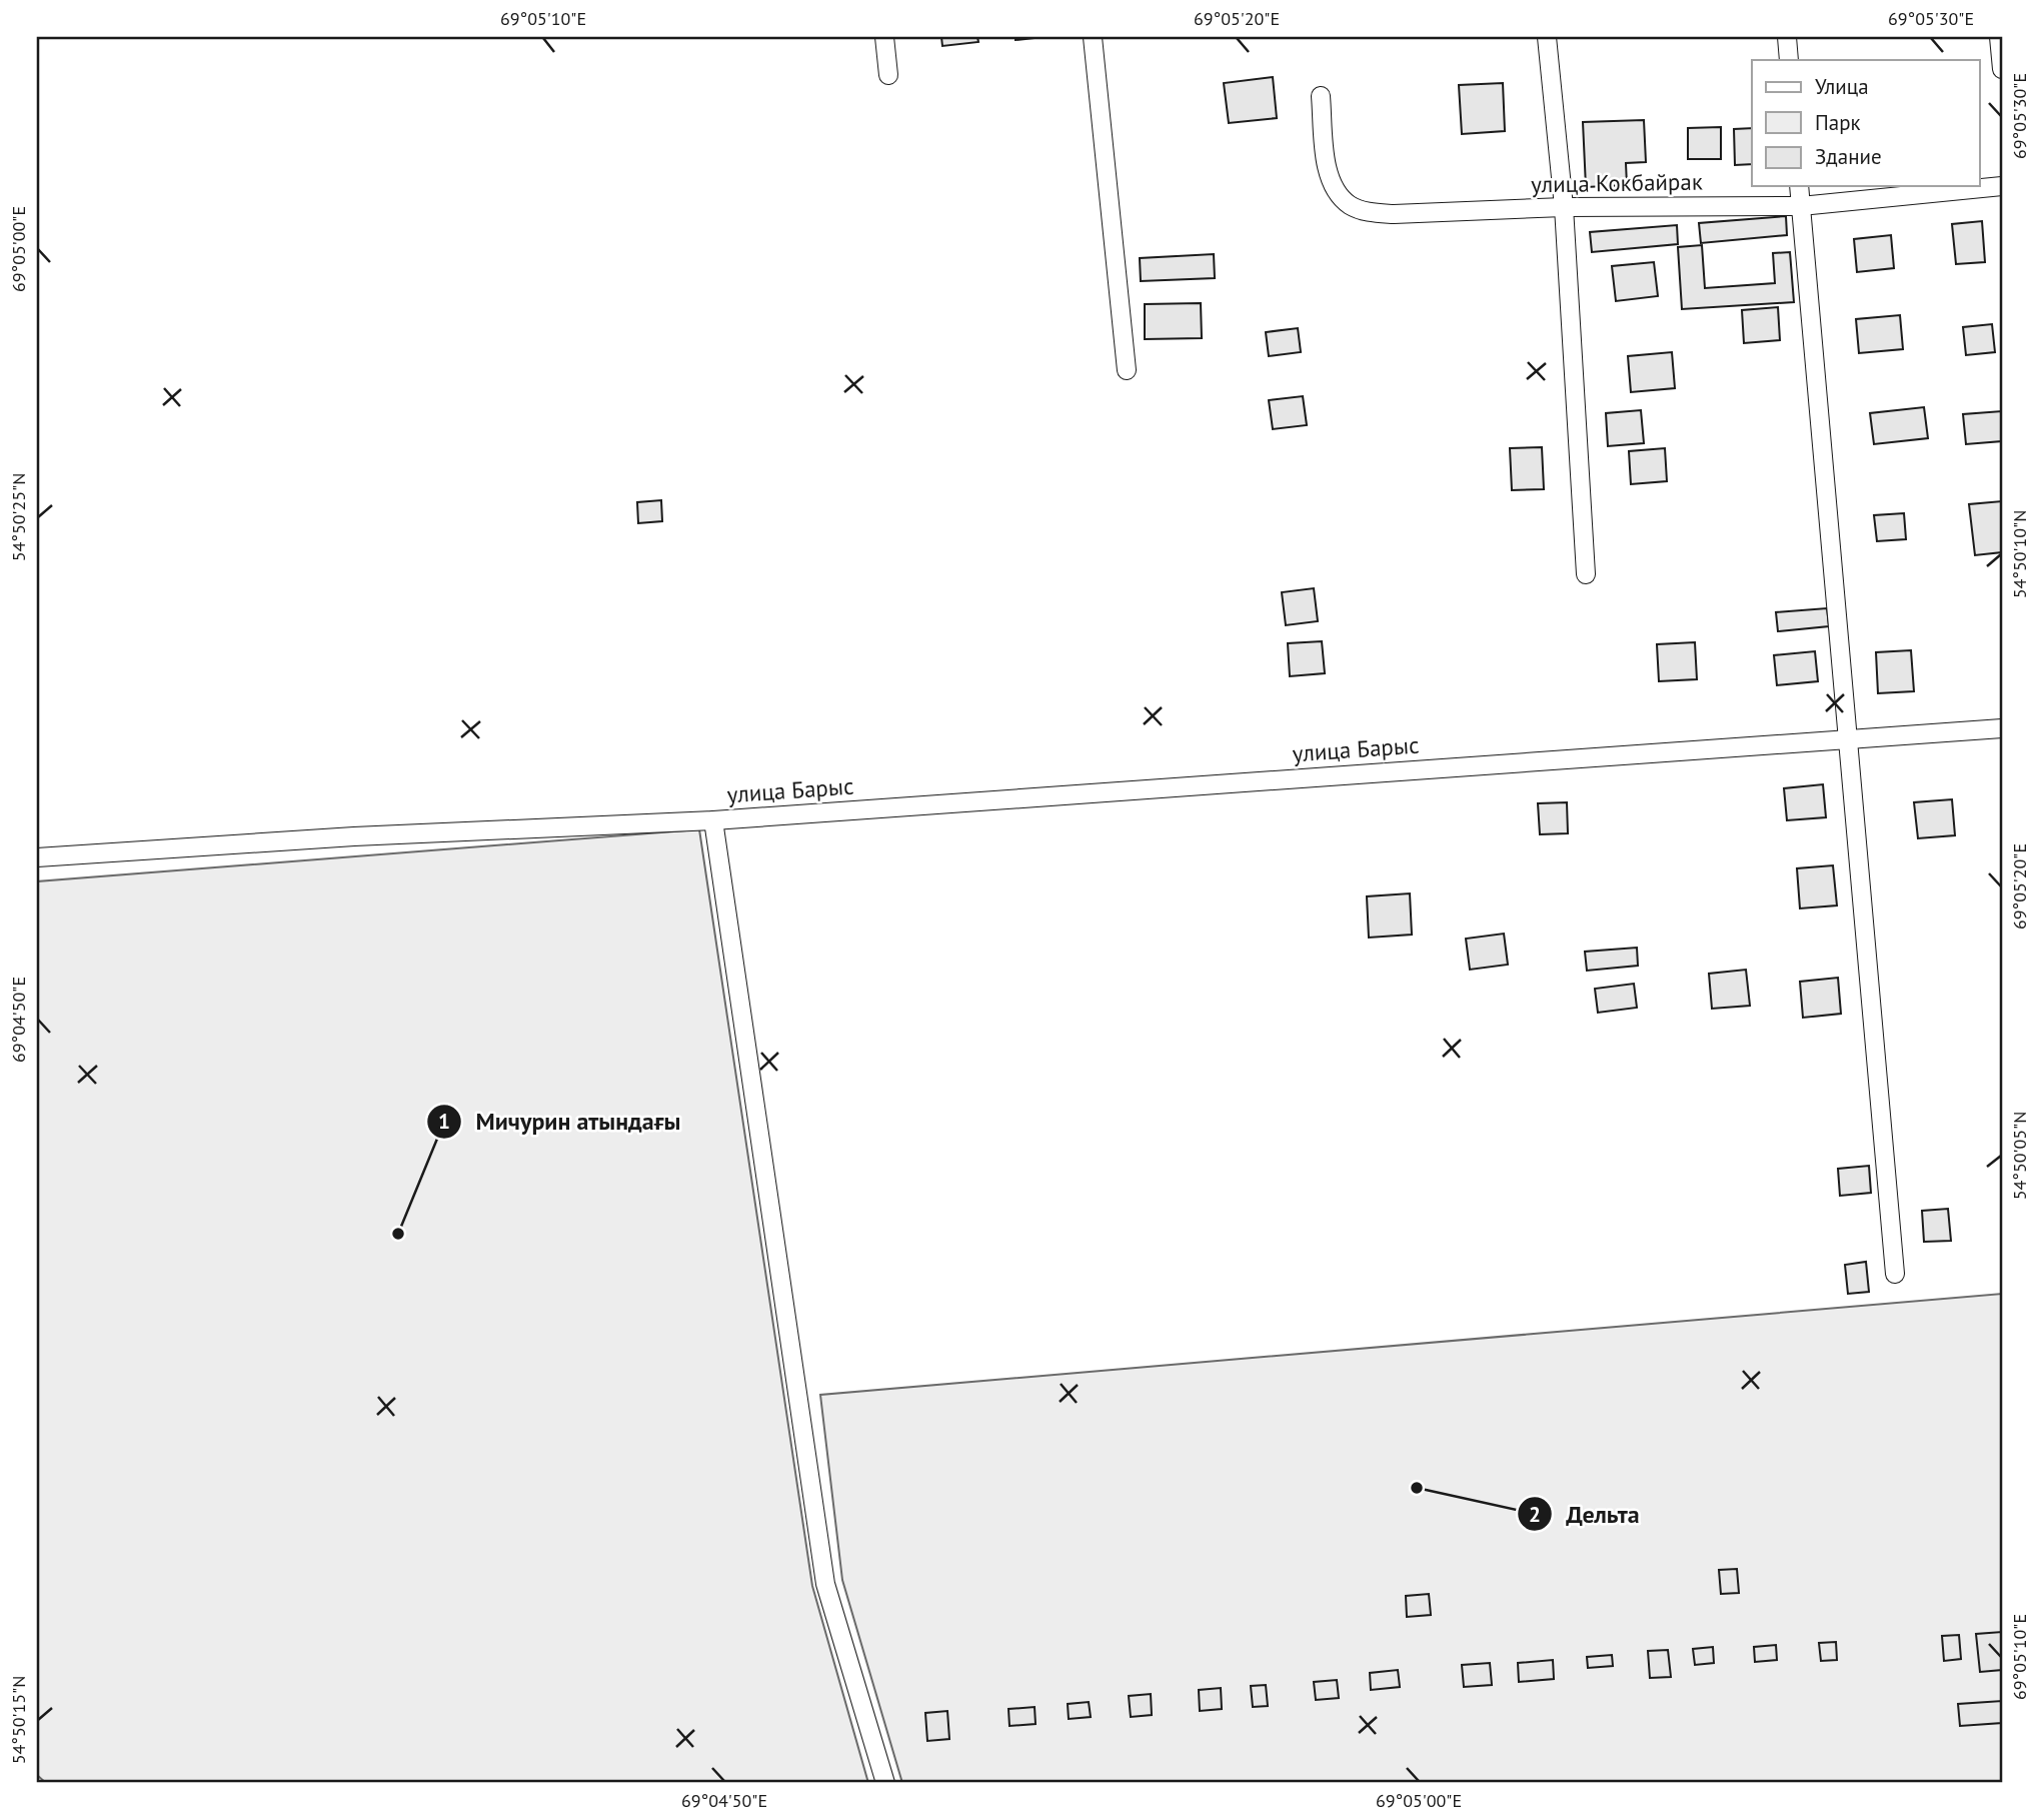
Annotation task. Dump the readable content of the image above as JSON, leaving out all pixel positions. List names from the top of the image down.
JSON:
{
  "streets": {
    "street": ["улица Кокбайрак", "улица Барыс"]
  },
  "places": ["Мичурин атындағы", "Дельта"],
  "legend": ["Улица", "Парк", "Здание"],
  "coordinates": [
    "69°05'10\"E",
    "69°05'20\"E",
    "69°05'30\"E",
    "69°05'00\"E",
    "54°50'25\"N",
    "54°50'10\"N",
    "69°04'50\"E",
    "54°50'05\"N",
    "54°50'15\"N"
  ]
}
